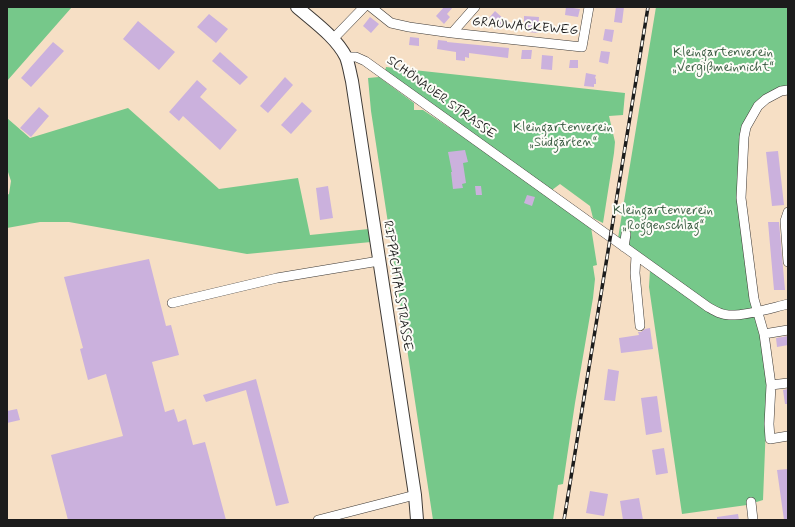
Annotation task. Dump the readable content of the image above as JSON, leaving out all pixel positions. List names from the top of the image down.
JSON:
{
  "streets": {
    "main road": ["RIPPACHTALSTRASSE"],
    "street": ["GRAUWACKEWEG", "SCHÖNAUER STRASSE"]
  },
  "crossings": [
    ["SCHÖNAUER STRASSE", "RIPPACHTALSTRASSE"]
  ],
  "parks": ["Kleingartenverein „Vergißmeinnicht“", "Kleingartenverein „Südgärten“", "Kleingartenverein „Roggenschlag“"]
}
